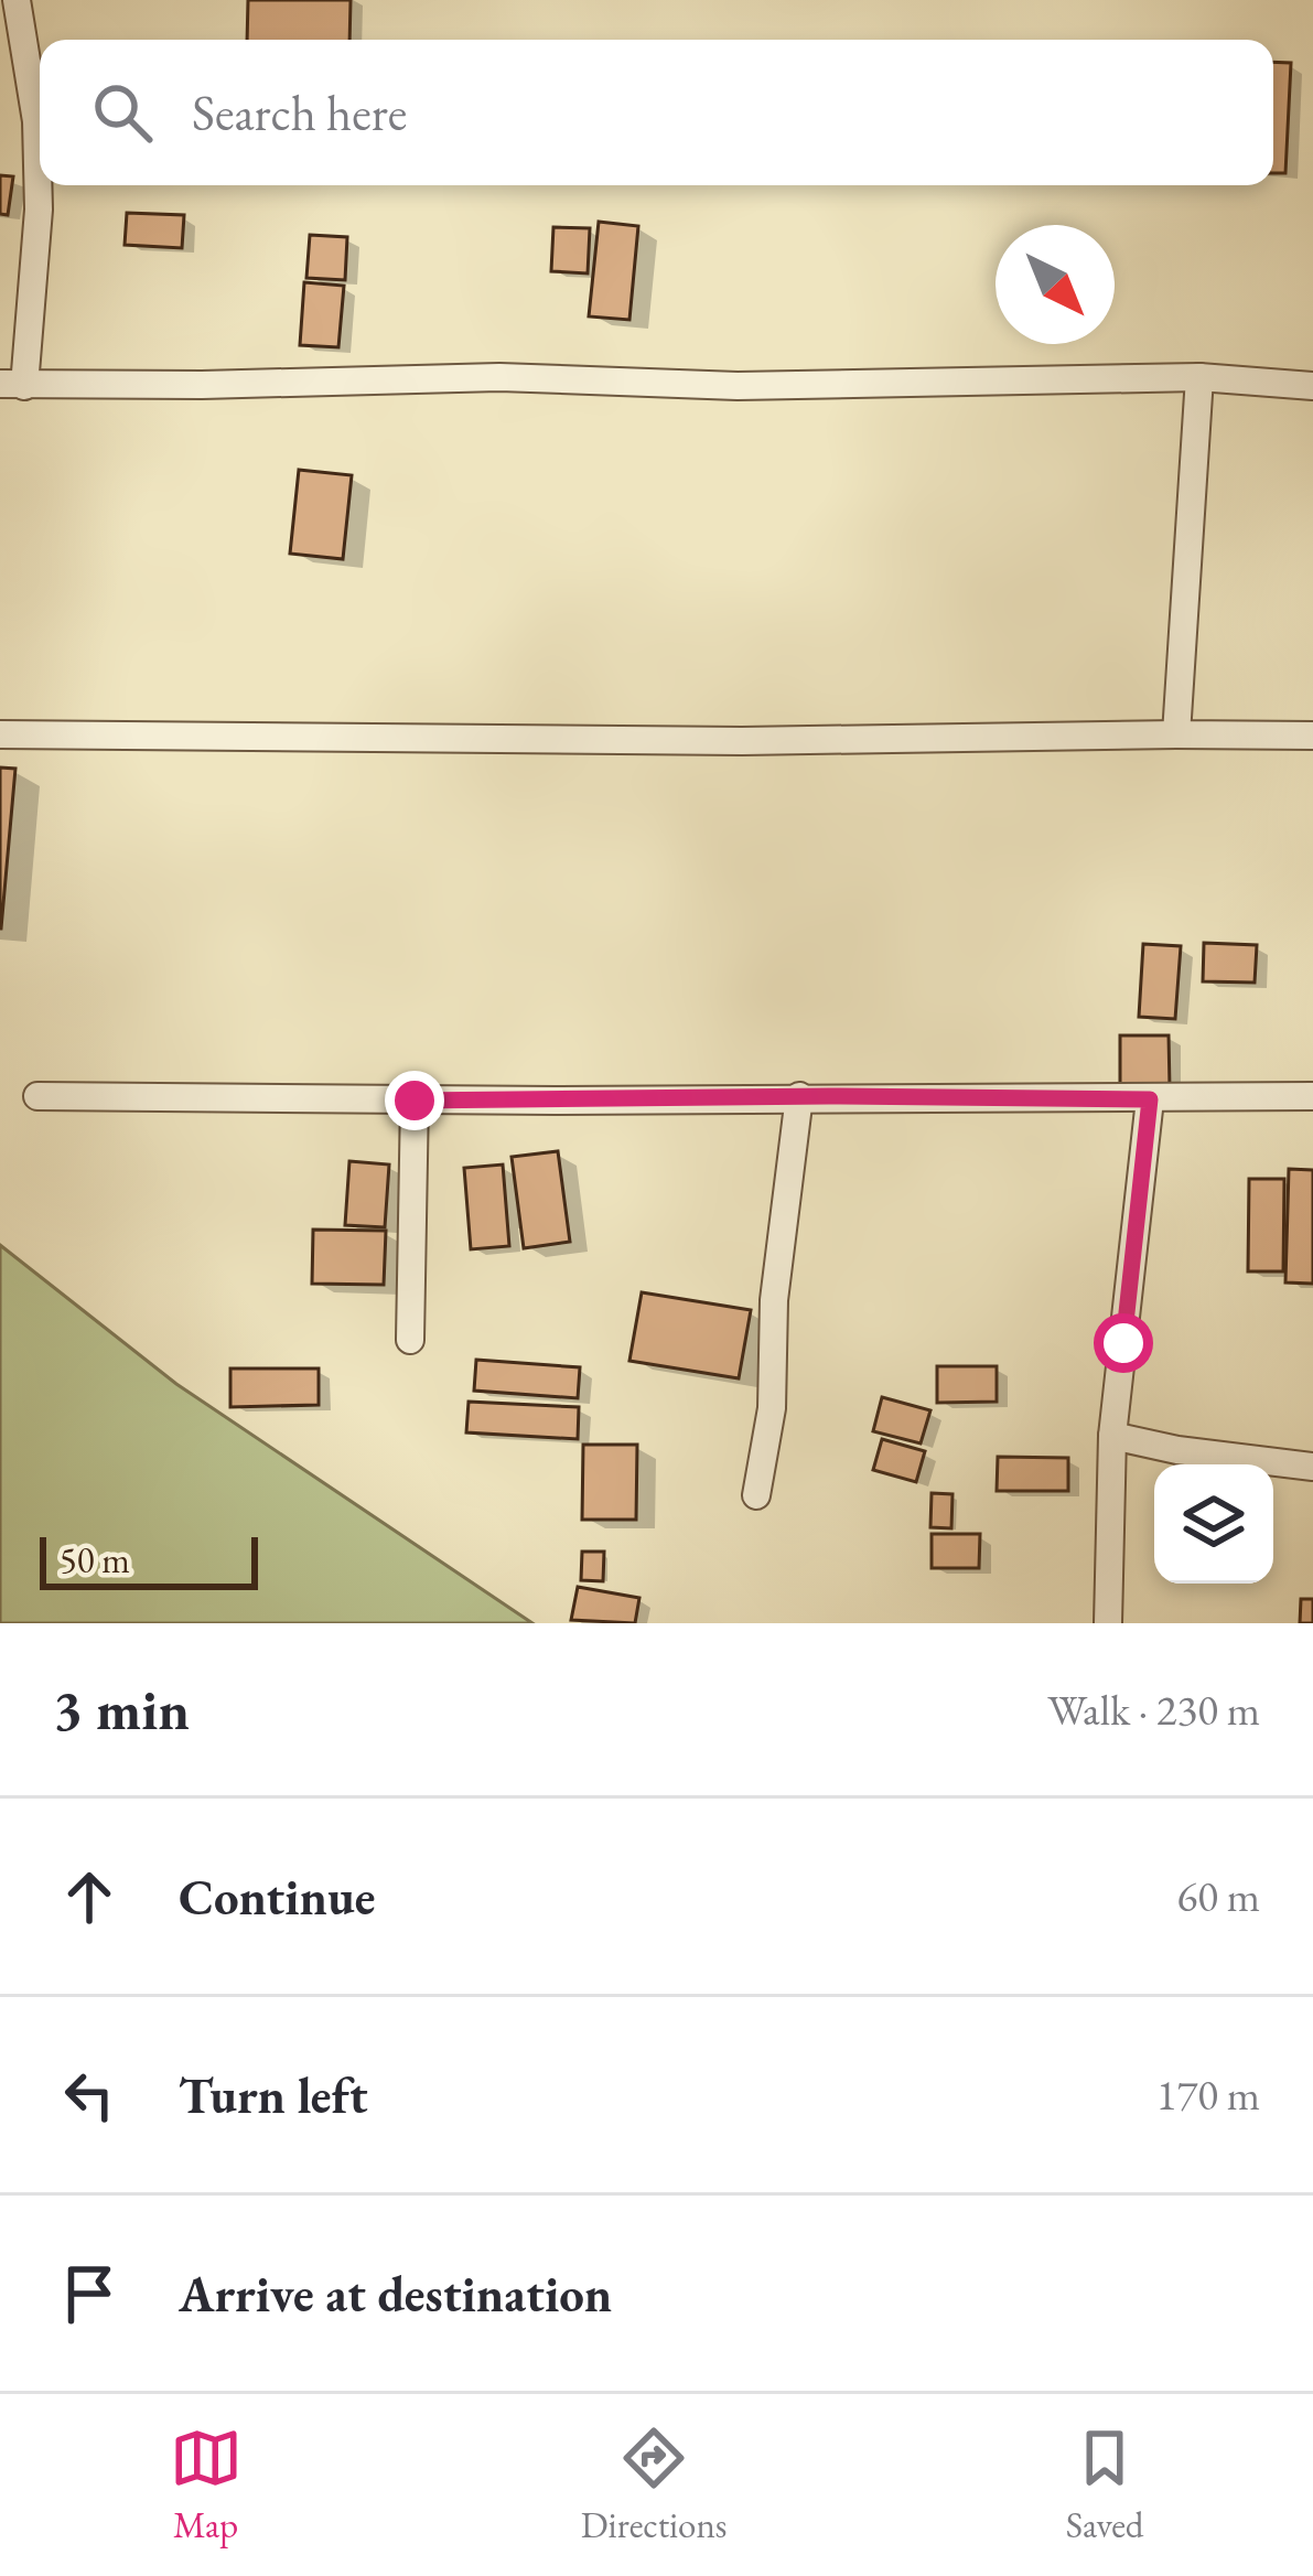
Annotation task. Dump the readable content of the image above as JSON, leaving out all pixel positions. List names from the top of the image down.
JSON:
{
  "scale_bar": "50 m",
  "north": "bottom right",
  "page": {
    "search": "Search here",
    "scale": "50 m",
    "heading": ["3 min", "Walk · 230 m"],
    "list": [
      ["Continue", "60 m"],
      ["Turn left", "170 m"],
      "Arrive at destination"
    ],
    "nav": ["Map", "Directions", "Saved"]
  }
}
